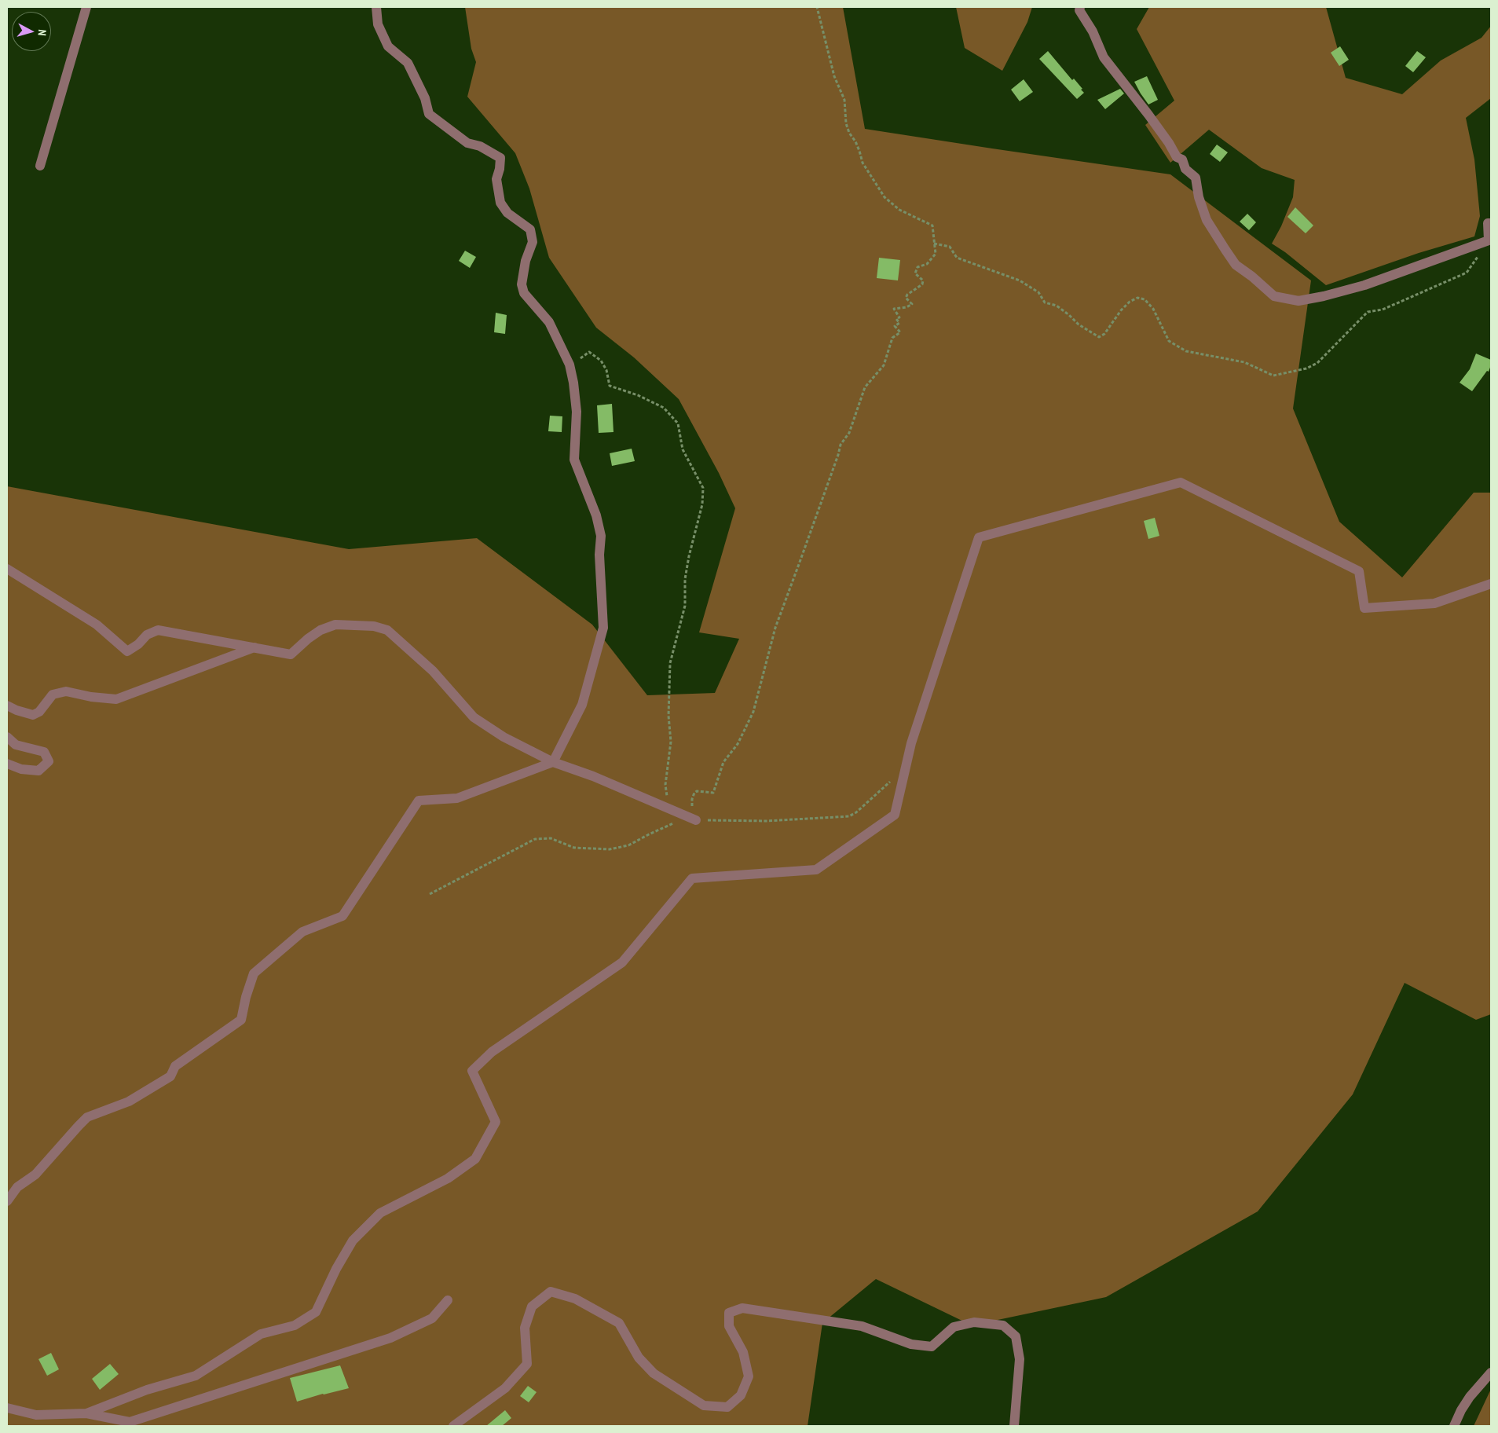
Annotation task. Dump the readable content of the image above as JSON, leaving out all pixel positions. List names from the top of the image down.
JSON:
{
  "north": "right"
}
